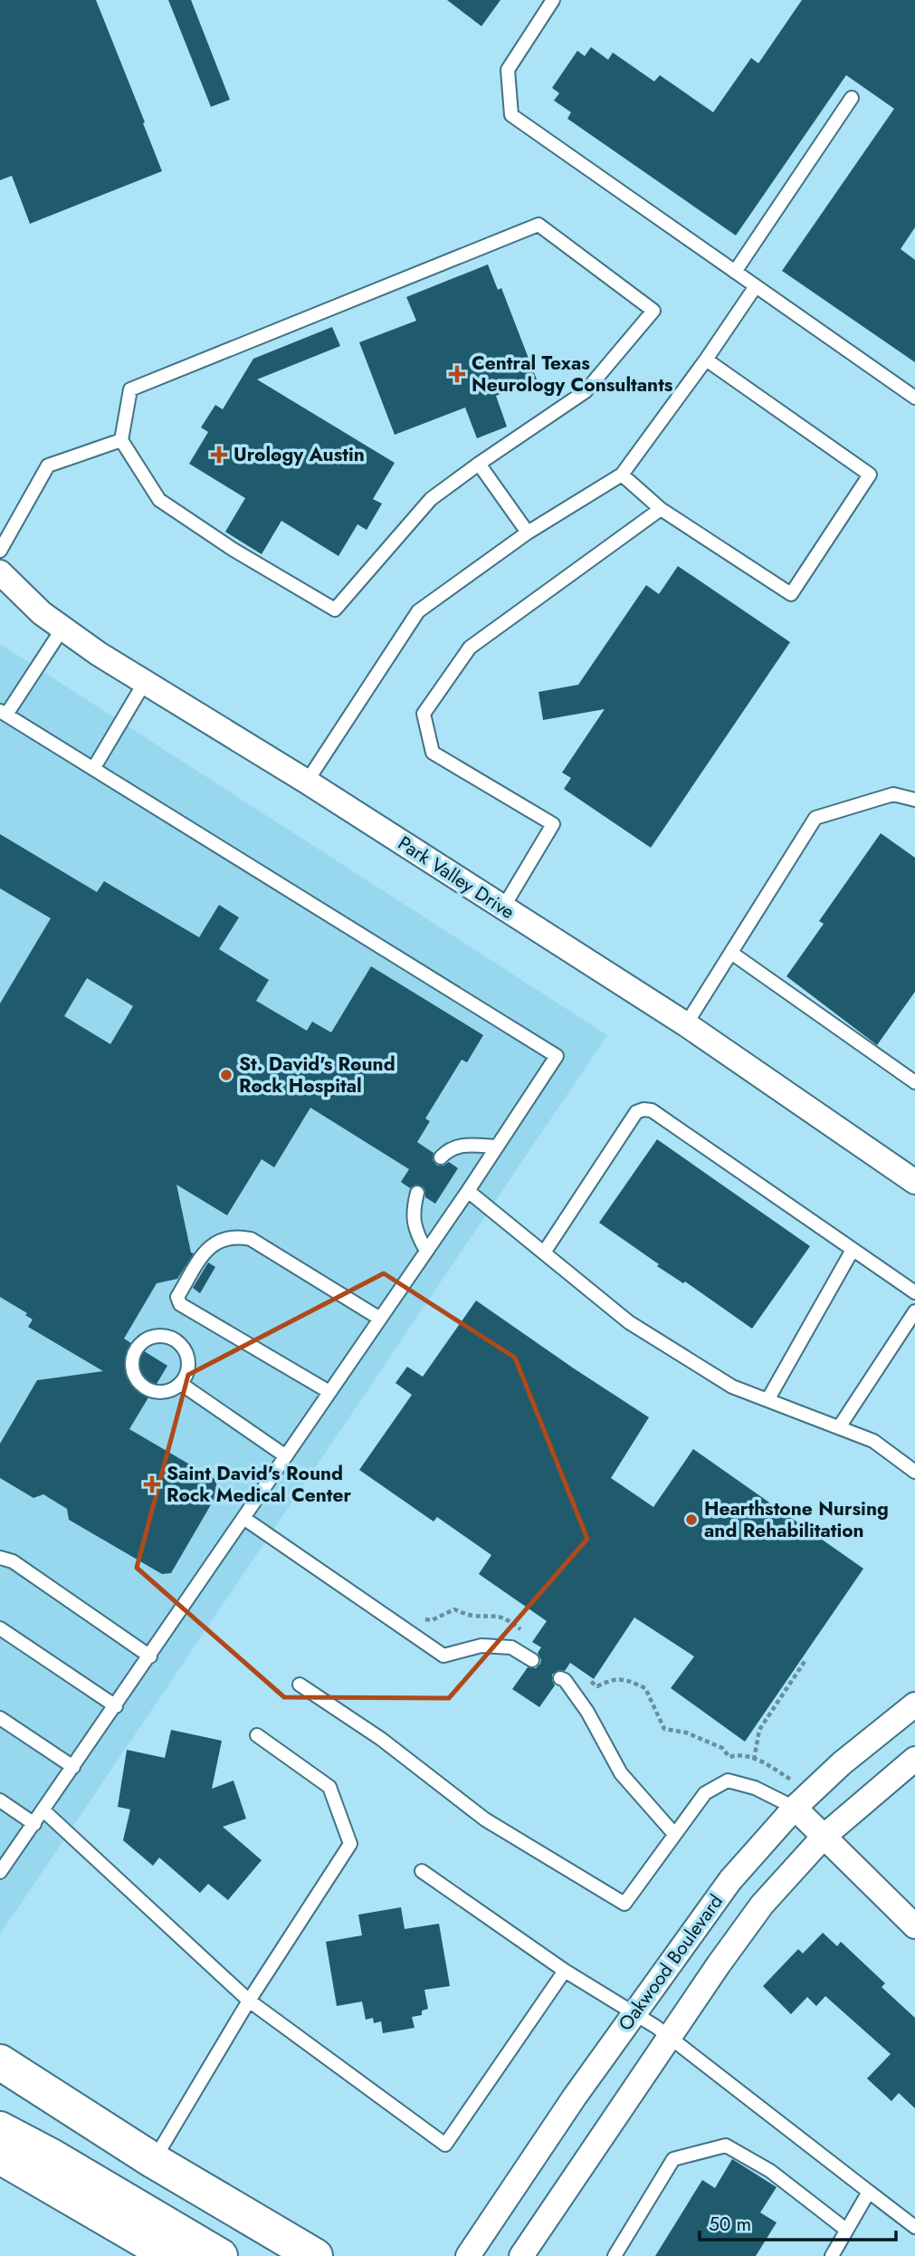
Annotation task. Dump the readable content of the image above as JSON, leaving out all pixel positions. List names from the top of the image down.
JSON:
{
  "streets": {
    "street": ["Park Valley Drive", "Oakwood Boulevard"]
  },
  "places": {
    "health": ["Central Texas Neurology Consultants", "Urology Austin", "Saint David's Round Rock Medical Center"],
    "other": ["St. David's Round Rock Hospital", "Hearthstone Nursing and Rehabilitation"]
  },
  "scale_bar": "50 m"
}
